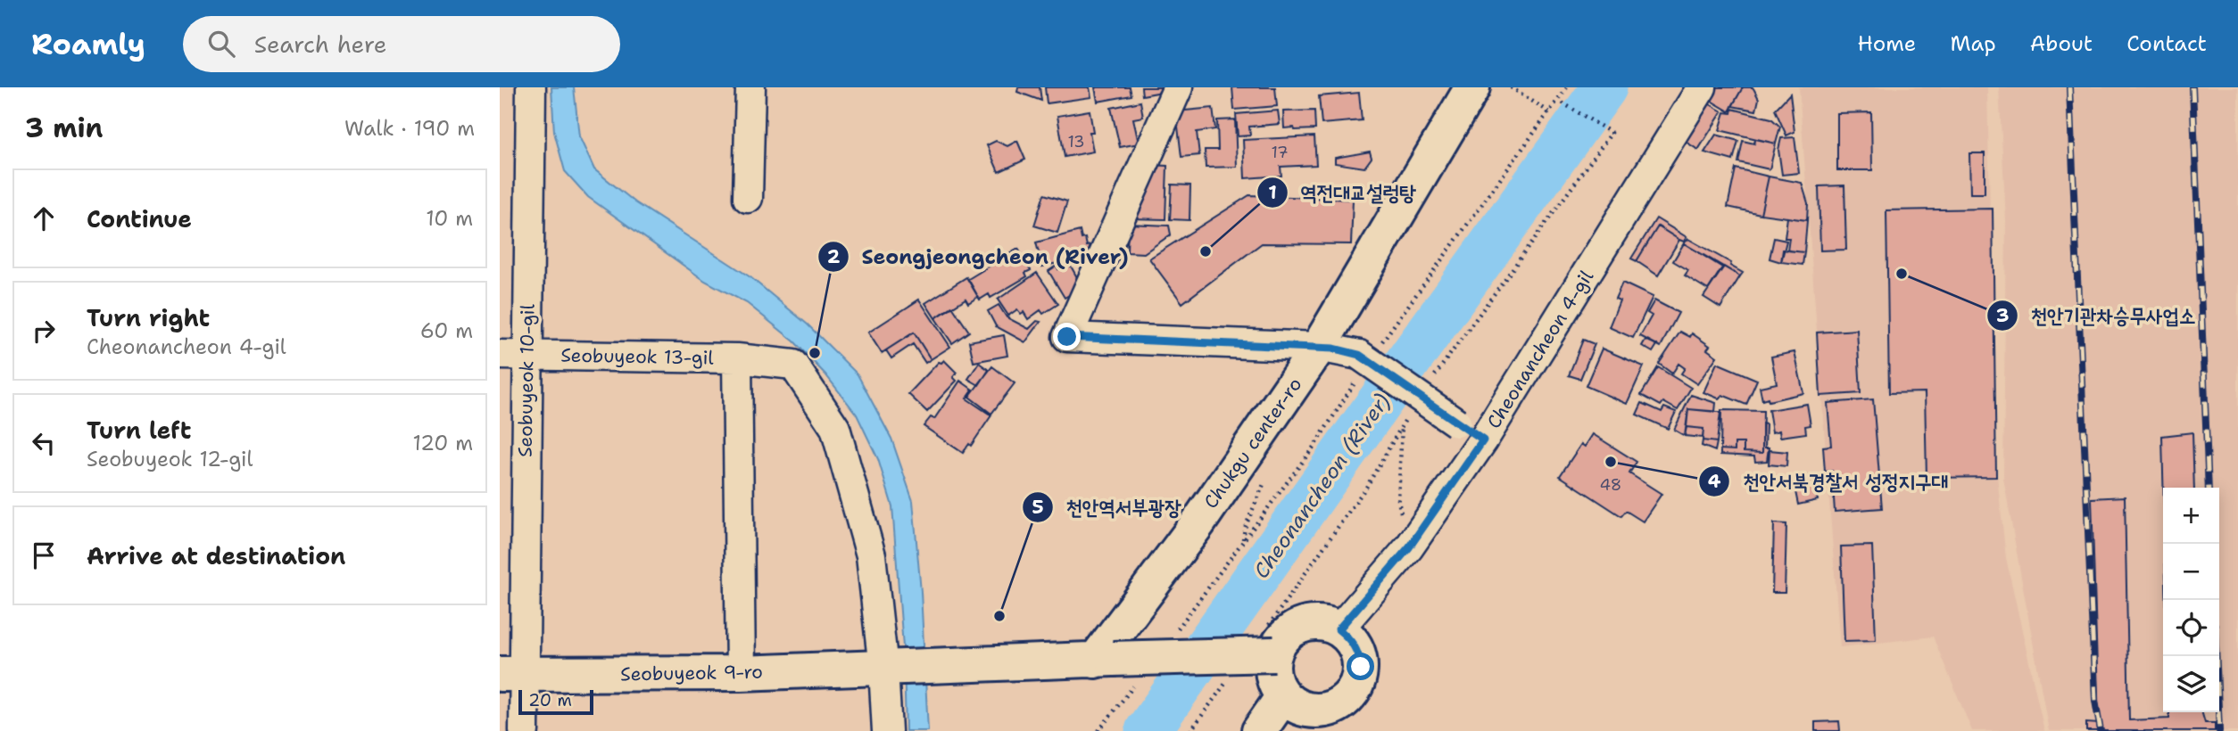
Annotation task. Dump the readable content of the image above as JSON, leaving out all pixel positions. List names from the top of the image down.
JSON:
{
  "streets": {
    "street": [
      "Cheonancheon 4-gil",
      "Seobuyeok 13-gil",
      "Seobuyeok 10-gil",
      "Chukgu center-ro",
      "Seobuyeok 9-ro"
    ]
  },
  "crossings": [
    ["Seobuyeok 13-gil", "Seobuyeok 10-gil"],
    ["Seobuyeok 13-gil", "Seobuyeok 9-ro"],
    ["Seobuyeok 10-gil", "Seobuyeok 9-ro"],
    ["Chukgu center-ro", "Seobuyeok 9-ro"]
  ],
  "water": ["Cheonancheon (River)"],
  "places": [
    "역전대교설렁탕",
    "천안기관차승무사업소",
    "Seongjeongcheon (River)",
    "천안서북경찰서 성정지구대",
    "천안역서부광장"
  ],
  "house_numbers": ["13", "17", "48"],
  "scale_bar": "20 m",
  "page": {
    "header": "Roamly",
    "search": "Search here",
    "nav": [
      "Home",
      "Map",
      "About",
      "Contact"
    ],
    "heading": ["3 min", "Walk · 190 m"],
    "list": [
      ["Continue", "10 m"],
      ["Turn right", "Cheonancheon 4-gil", "60 m"],
      ["Turn left", "Seobuyeok 12-gil", "120 m"],
      "Arrive at destination"
    ],
    "map_buttons": ["+", "−"],
    "scale": "20 m"
  }
}
